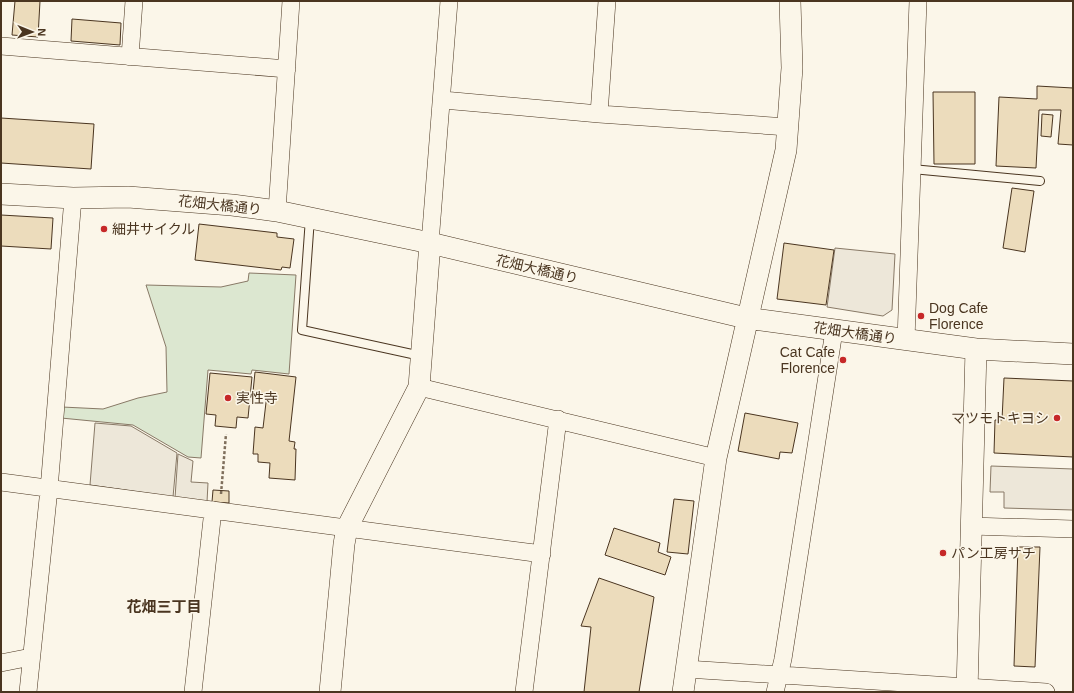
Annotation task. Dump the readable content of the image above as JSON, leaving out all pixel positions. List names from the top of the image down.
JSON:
{
  "streets": {
    "street": ["花畑大橋通り"]
  },
  "districts": ["花畑三丁目"],
  "places": [
    "細井サイクル",
    "Dog Cafe Florence",
    "Cat Cafe Florence",
    "実性寺",
    "マツモトキヨシ",
    "パン工房サチ"
  ],
  "north": "right"
}
